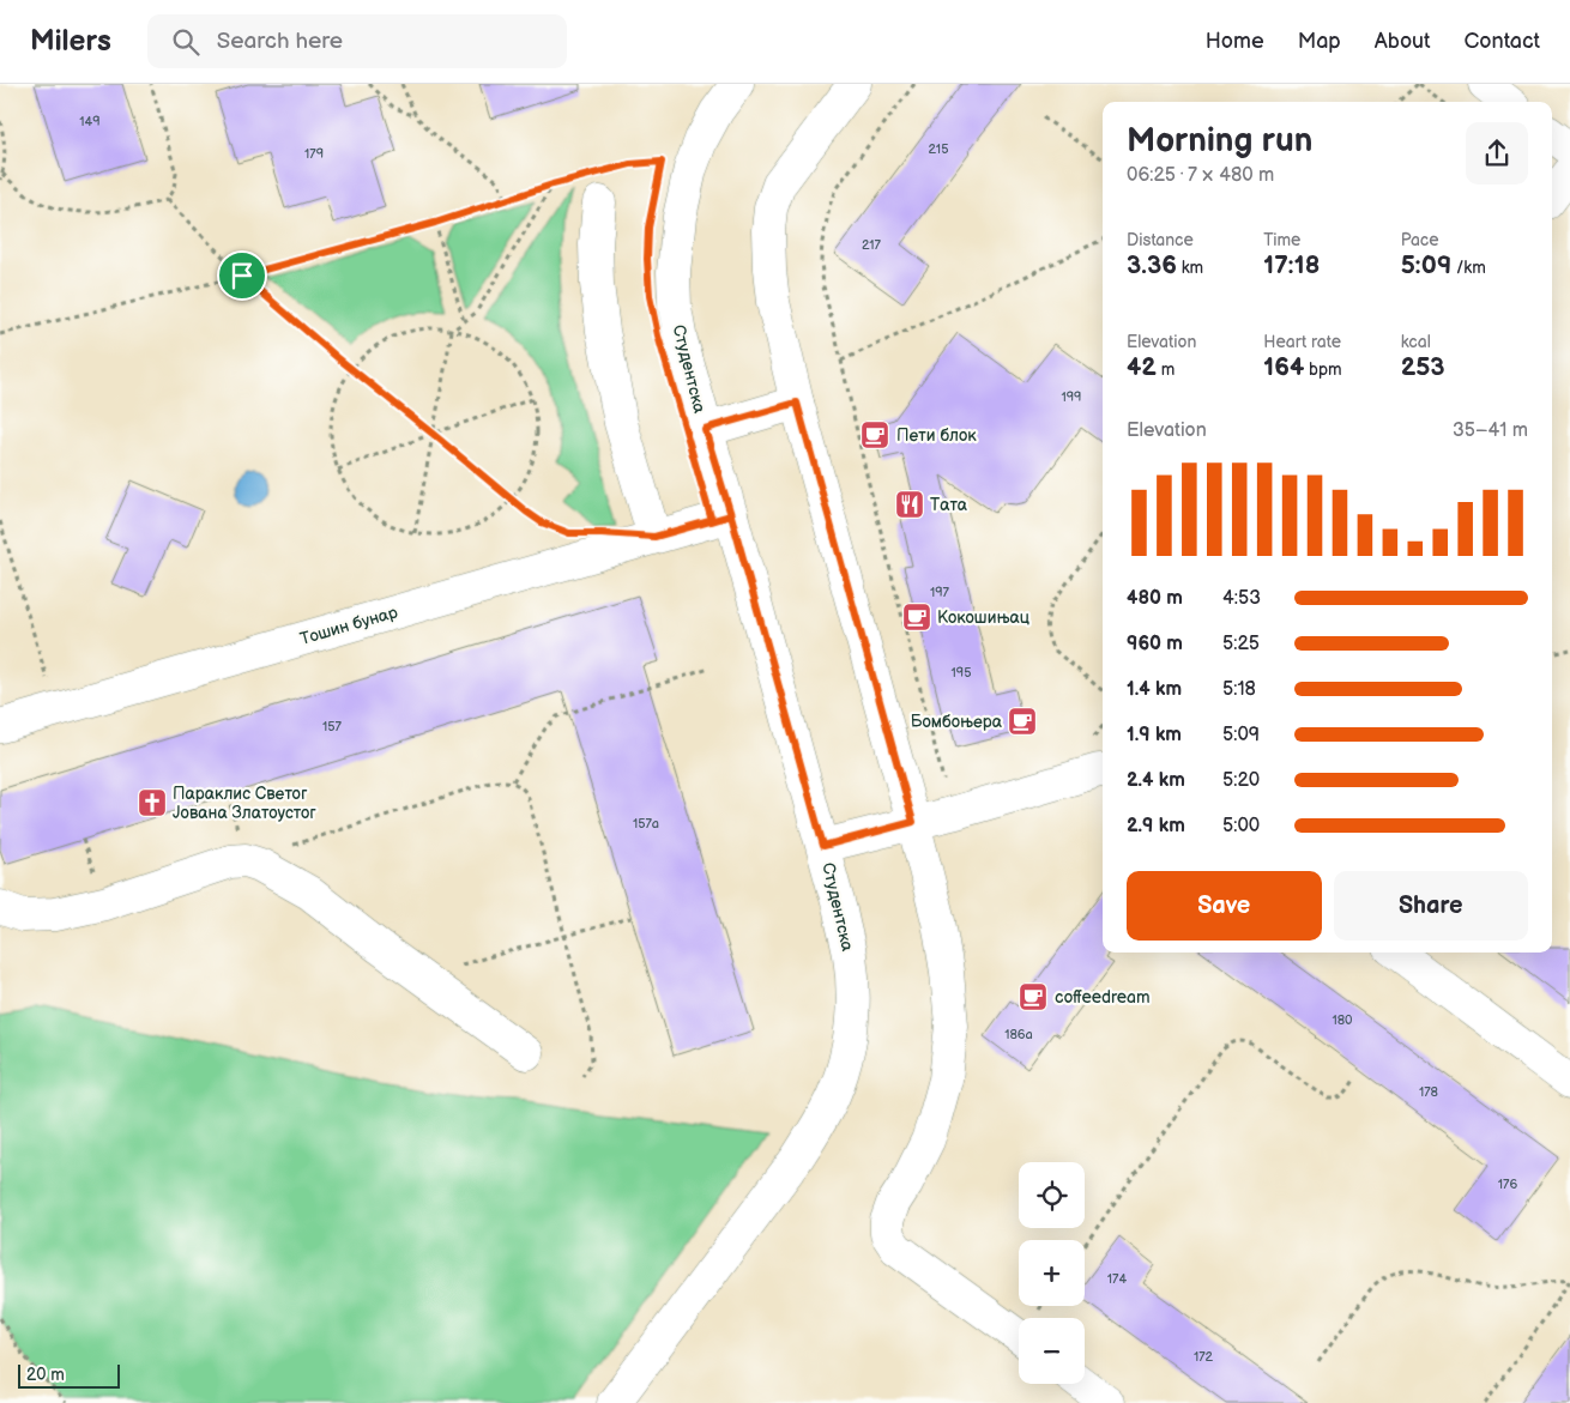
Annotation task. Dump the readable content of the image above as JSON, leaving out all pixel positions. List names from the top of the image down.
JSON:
{
  "streets": {
    "street": ["Студентска", "Тошин бунар"]
  },
  "crossings": [
    ["Студентска", "Тошин бунар"]
  ],
  "places": {
    "cafe": [
      "Пети блок",
      "Кокошињац",
      "Бомбоњера",
      "coffeedream"
    ],
    "restaurant": ["Тата"],
    "church": ["Параклис Светог Јована Златоустог"]
  },
  "house_numbers": [
    "149",
    "215",
    "179",
    "217",
    "199",
    "197",
    "195",
    "157",
    "157a",
    "180",
    "186a",
    "178",
    "176",
    "174",
    "172"
  ],
  "scale_bar": "20 m",
  "page": {
    "header": "Milers",
    "search": "Search here",
    "nav": [
      "Home",
      "Map",
      "About",
      "Contact"
    ],
    "heading": ["Morning run", "06:25 · 7 × 480 m"],
    "stats": [
      ["Distance", "3.36 km"],
      ["Time", "17:18"],
      ["Pace", "5:09 /km"],
      ["Elevation", "42 m"],
      ["Heart rate", "164 bpm"],
      ["kcal", "253"]
    ],
    "chart": ["Elevation", "35–41 m"],
    "list": [
      {
        "name": "480 m",
        "note": "4:53"
      },
      {
        "name": "960 m",
        "note": "5:25"
      },
      {
        "name": "1.4 km",
        "note": "5:18"
      },
      {
        "name": "1.9 km",
        "note": "5:09"
      },
      {
        "name": "2.4 km",
        "note": "5:20"
      },
      {
        "name": "2.9 km",
        "note": "5:00"
      }
    ],
    "buttons": ["Save", "Share"],
    "map_buttons": ["+", "−"],
    "scale": "20 m"
  }
}
